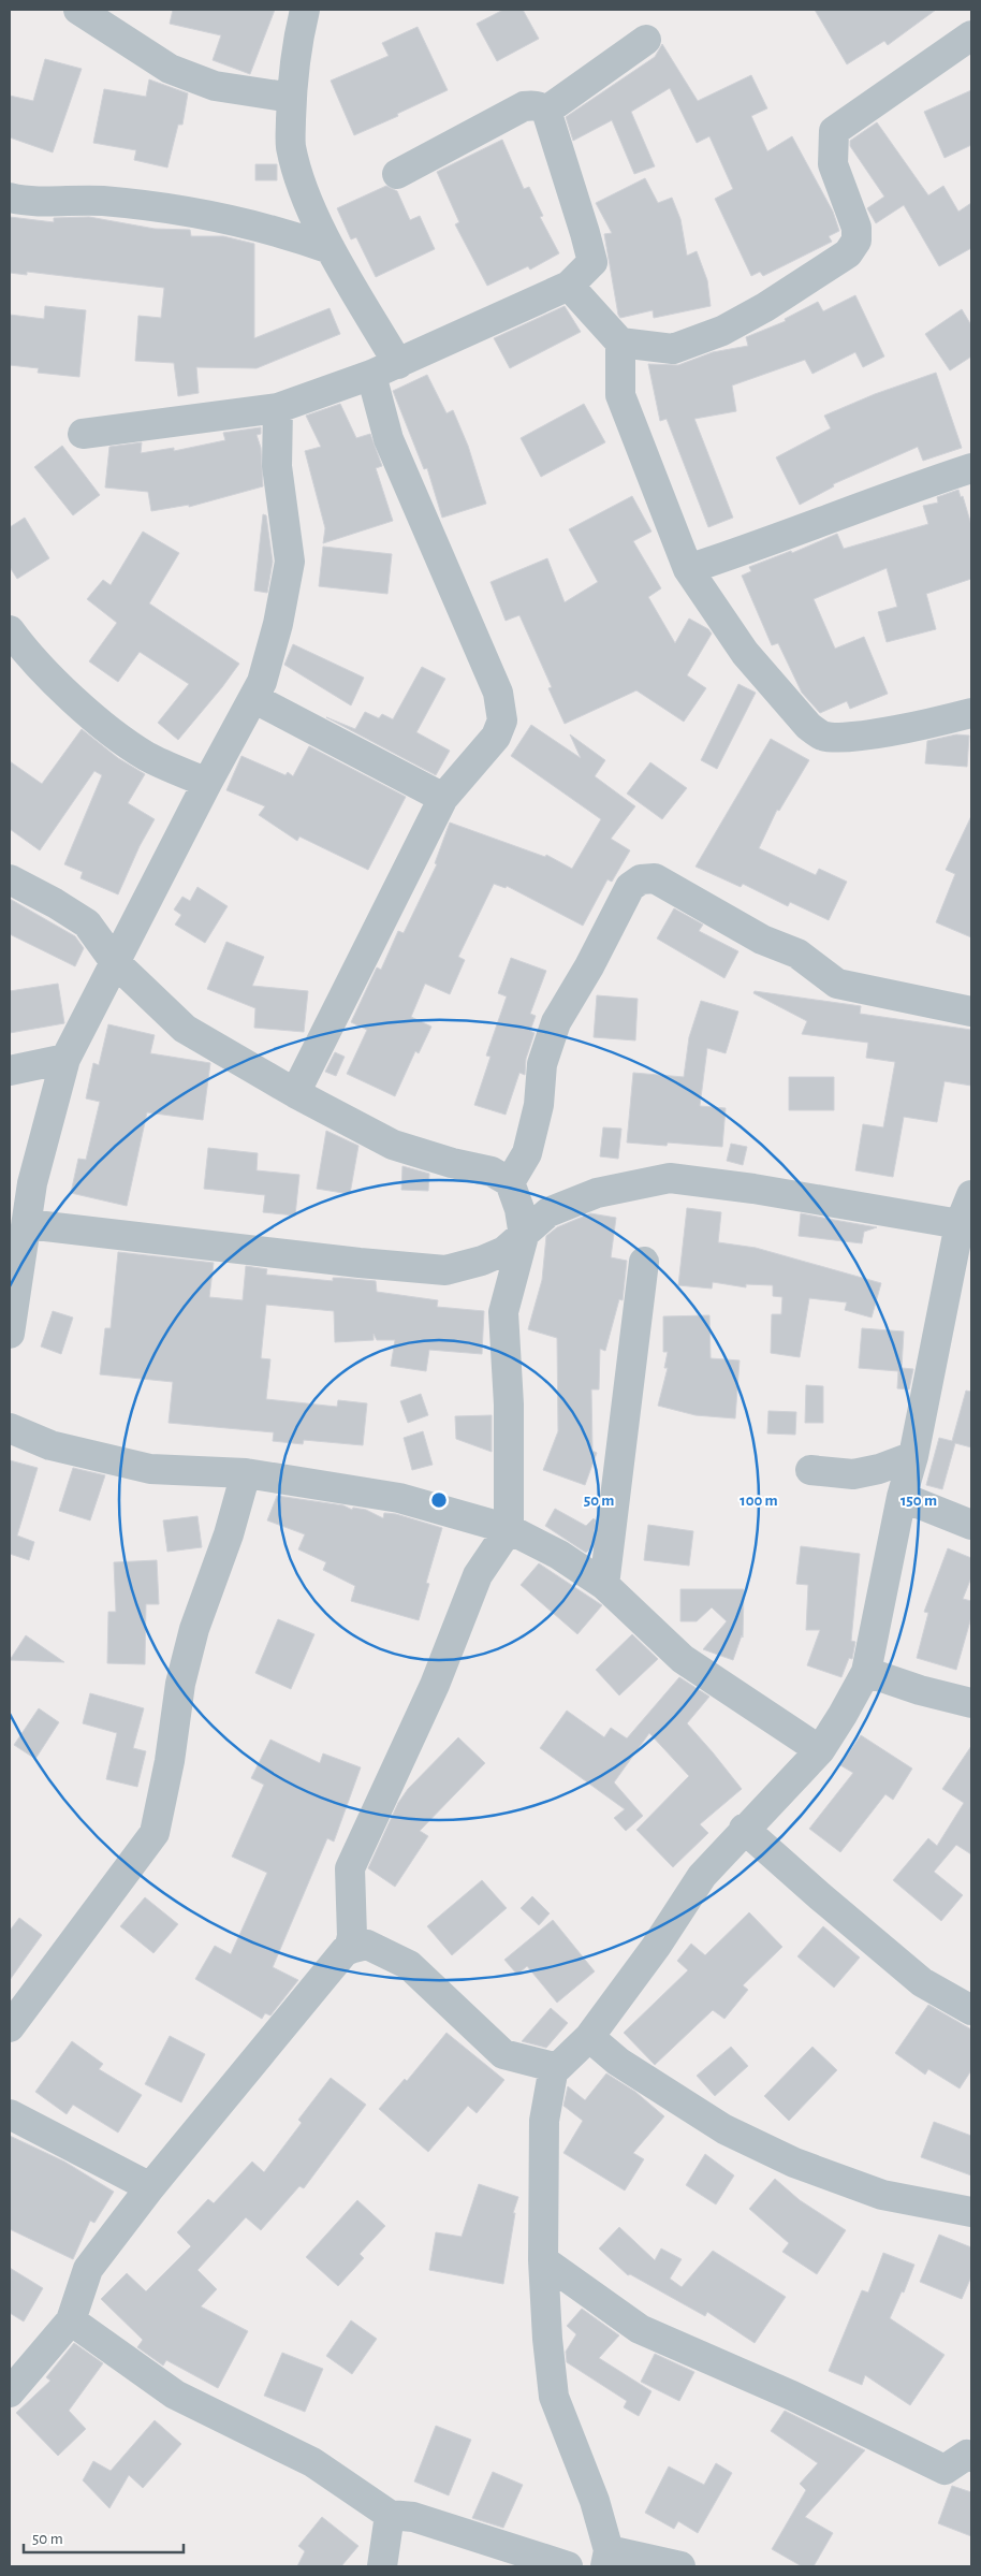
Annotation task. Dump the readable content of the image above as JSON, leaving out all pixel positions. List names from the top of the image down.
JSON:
{
  "scale_bar": "50 m",
  "rings": ["50 m", "100 m", "150 m"]
}
